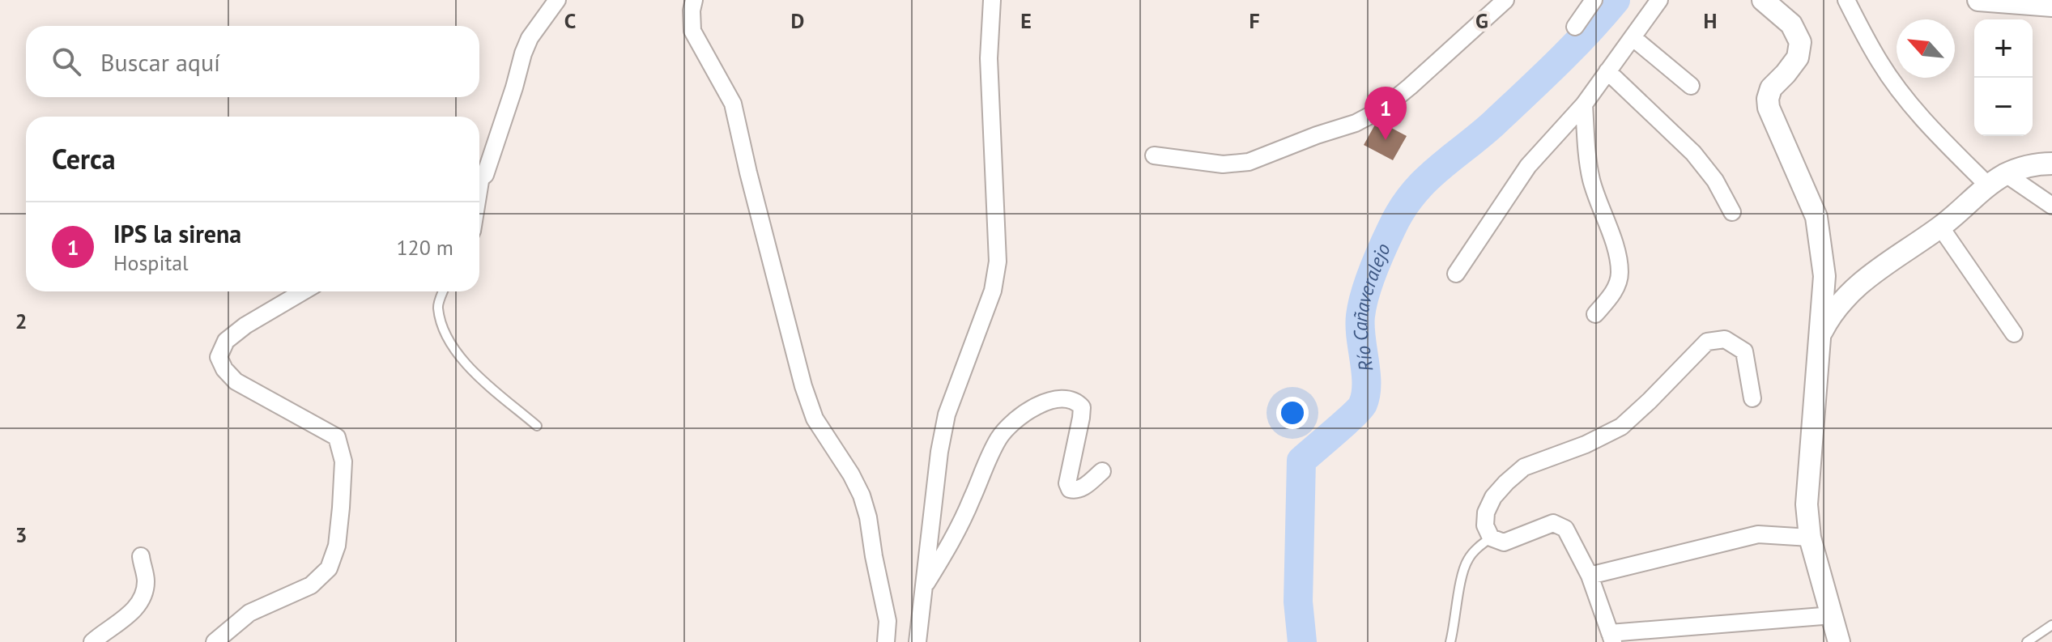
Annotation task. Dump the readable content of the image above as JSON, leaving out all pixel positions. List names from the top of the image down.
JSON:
{
  "water": ["Río Cañaveralejo"],
  "north": "top left",
  "page": {
    "map_buttons": ["+", "−"],
    "search": "Buscar aquí",
    "pins": "1",
    "heading": "Cerca",
    "list": [
      {
        "mark": "1",
        "name": "IPS la sirena",
        "note": "Hospital",
        "value": "120 m"
      }
    ]
  },
  "grid": {
    "columns": [
      "C",
      "D",
      "E",
      "F",
      "G",
      "H"
    ],
    "rows": ["2", "3"]
  }
}
